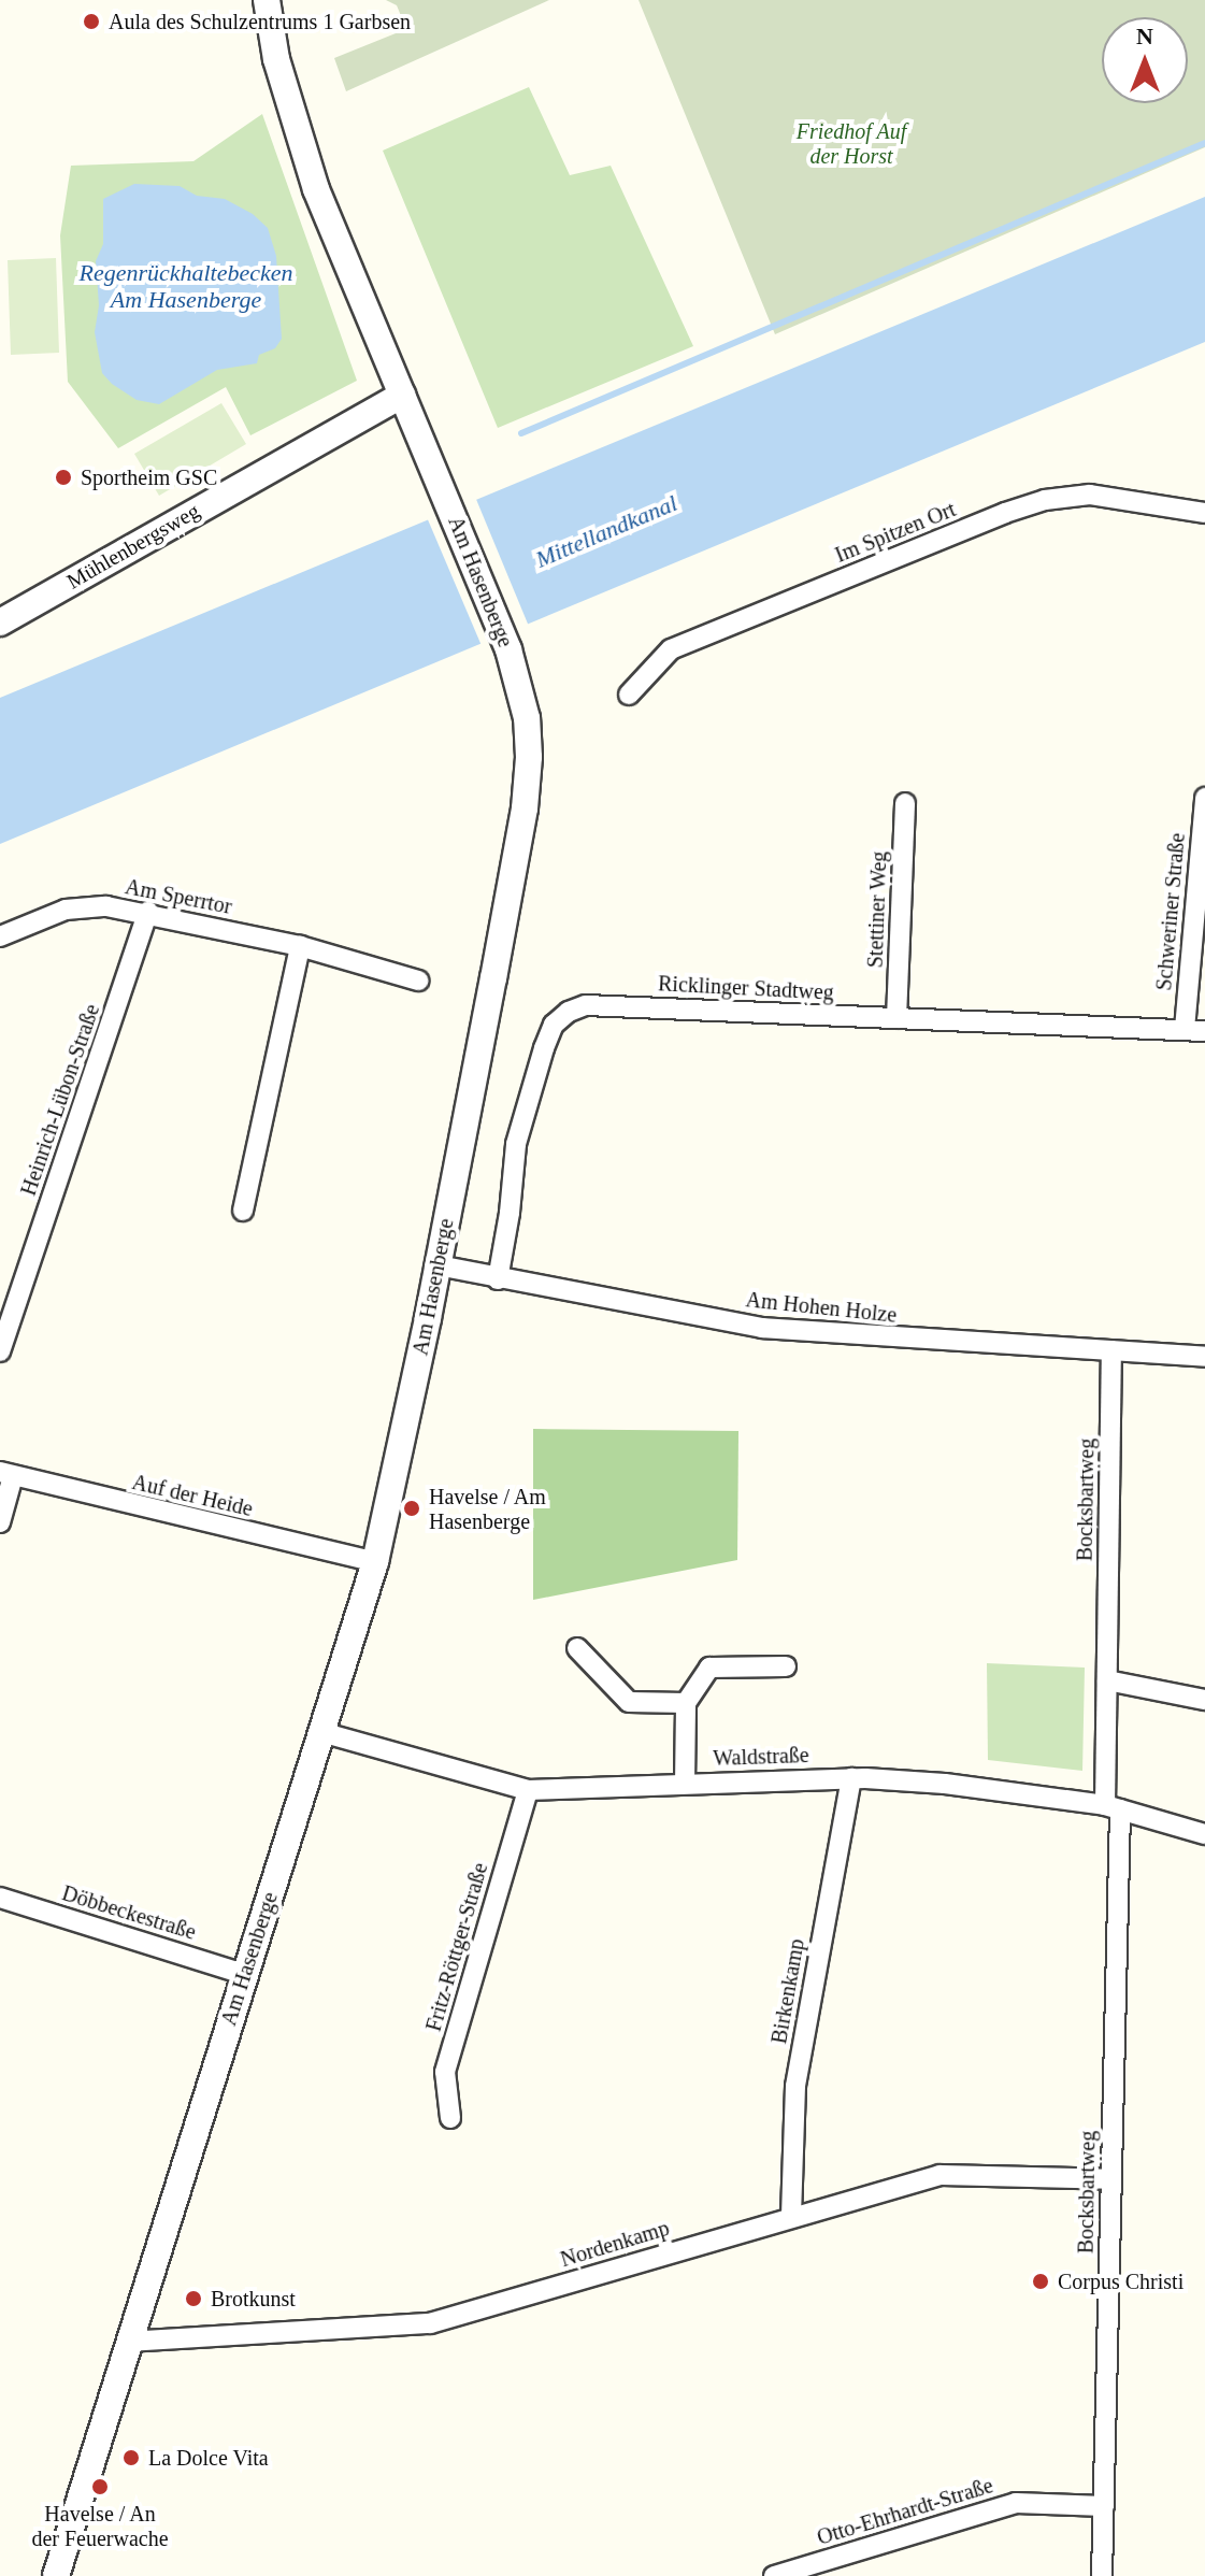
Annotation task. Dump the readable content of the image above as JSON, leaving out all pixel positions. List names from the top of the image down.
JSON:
{
  "streets": {
    "street": [
      "Im Spitzen Ort",
      "Mühlenbergsweg",
      "Am Hasenberge",
      "Am Sperrtor",
      "Stettiner Weg",
      "Schweriner Straße",
      "Ricklinger Stadtweg",
      "Heinrich-Lübon-Straße",
      "Am Hohen Holze",
      "Auf der Heide",
      "Bocksbartweg",
      "Waldstraße",
      "Döbbeckestraße",
      "Fritz-Röttger-Straße",
      "Birkenkamp",
      "Nordenkamp",
      "Otto-Ehrhardt-Straße"
    ]
  },
  "crossings": [
    ["Mühlenbergsweg", "Am Hasenberge"],
    ["Am Hasenberge", "Am Hohen Holze"],
    ["Am Hasenberge", "Auf der Heide"],
    ["Am Hasenberge", "Waldstraße"],
    ["Am Hasenberge", "Döbbeckestraße"],
    ["Am Hasenberge", "Nordenkamp"],
    ["Am Sperrtor", "Heinrich-Lübon-Straße"],
    ["Stettiner Weg", "Ricklinger Stadtweg"],
    ["Schweriner Straße", "Ricklinger Stadtweg"],
    ["Ricklinger Stadtweg", "Am Hohen Holze"],
    ["Am Hohen Holze", "Bocksbartweg"],
    ["Bocksbartweg", "Waldstraße"],
    ["Bocksbartweg", "Nordenkamp"],
    ["Bocksbartweg", "Otto-Ehrhardt-Straße"],
    ["Waldstraße", "Fritz-Röttger-Straße"],
    ["Waldstraße", "Birkenkamp"],
    ["Birkenkamp", "Nordenkamp"]
  ],
  "water": ["Regenrückhaltebecken Am Hasenberge", "Mittellandkanal"],
  "parks": ["Friedhof Auf der Horst"],
  "places": [
    "Aula des Schulzentrums 1 Garbsen",
    "Sportheim GSC",
    "Havelse / Am Hasenberge",
    "Corpus Christi",
    "Brotkunst",
    "La Dolce Vita",
    "Havelse / An der Feuerwache"
  ],
  "north": "top"
}
